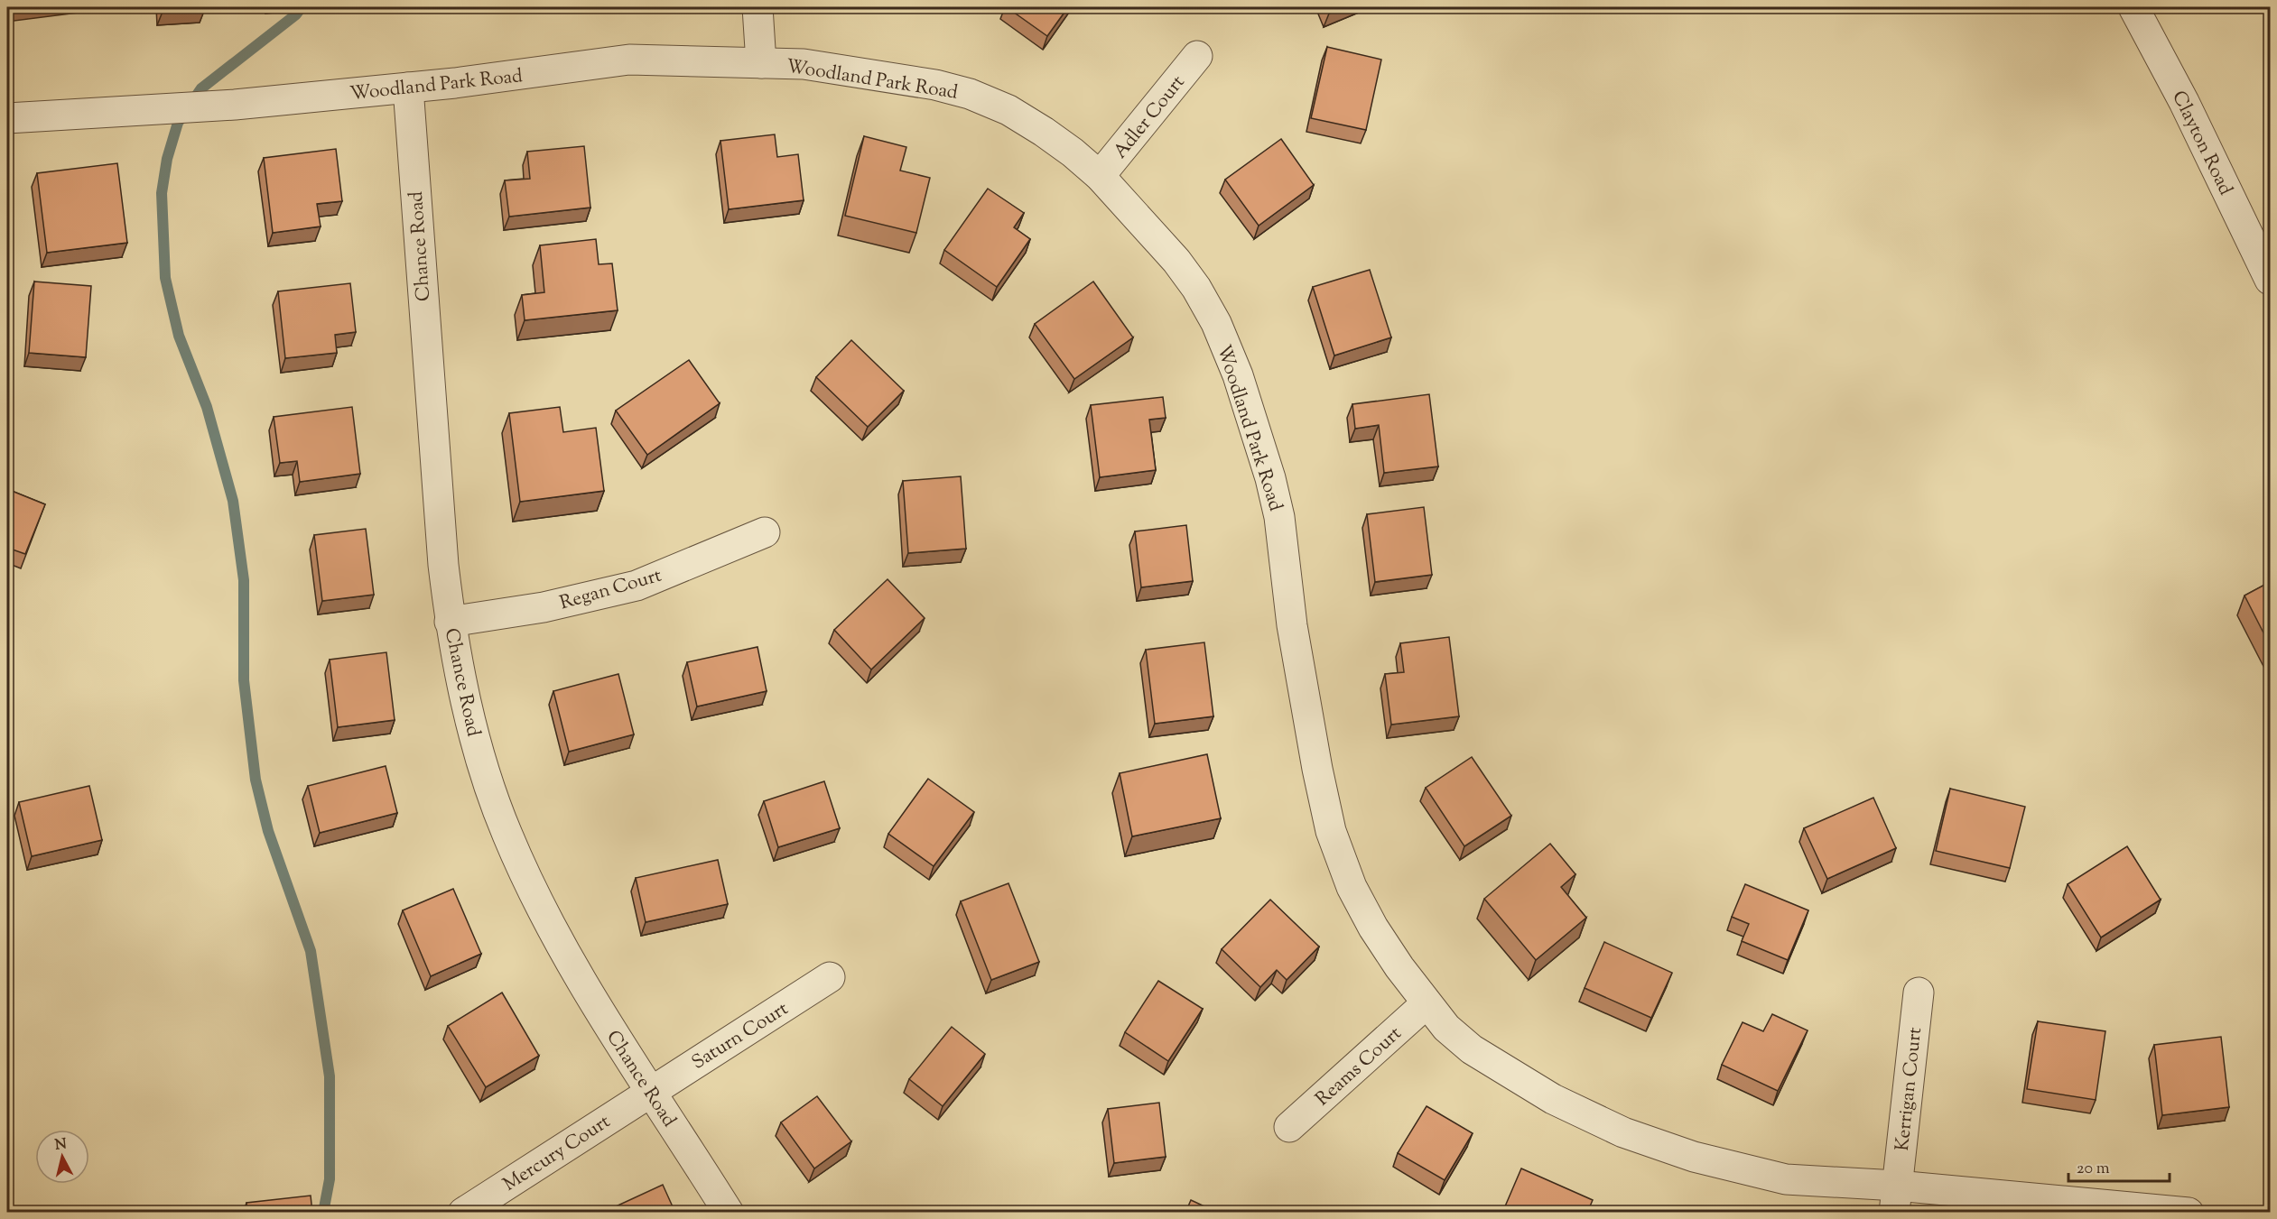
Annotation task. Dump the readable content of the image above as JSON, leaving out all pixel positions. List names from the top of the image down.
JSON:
{
  "streets": {
    "street": [
      "Woodland Park Road",
      "Adler Court",
      "Clayton Road",
      "Chance Road",
      "Regan Court",
      "Saturn Court",
      "Reams Court",
      "Kerrigan Court",
      "Mercury Court"
    ]
  },
  "crossings": [
    ["Woodland Park Road", "Adler Court"],
    ["Woodland Park Road", "Chance Road"],
    ["Woodland Park Road", "Reams Court"],
    ["Woodland Park Road", "Kerrigan Court"],
    ["Chance Road", "Regan Court"],
    ["Chance Road", "Saturn Court"],
    ["Chance Road", "Mercury Court"],
    ["Saturn Court", "Mercury Court"]
  ],
  "scale_bar": "20 m",
  "north": "top"
}
